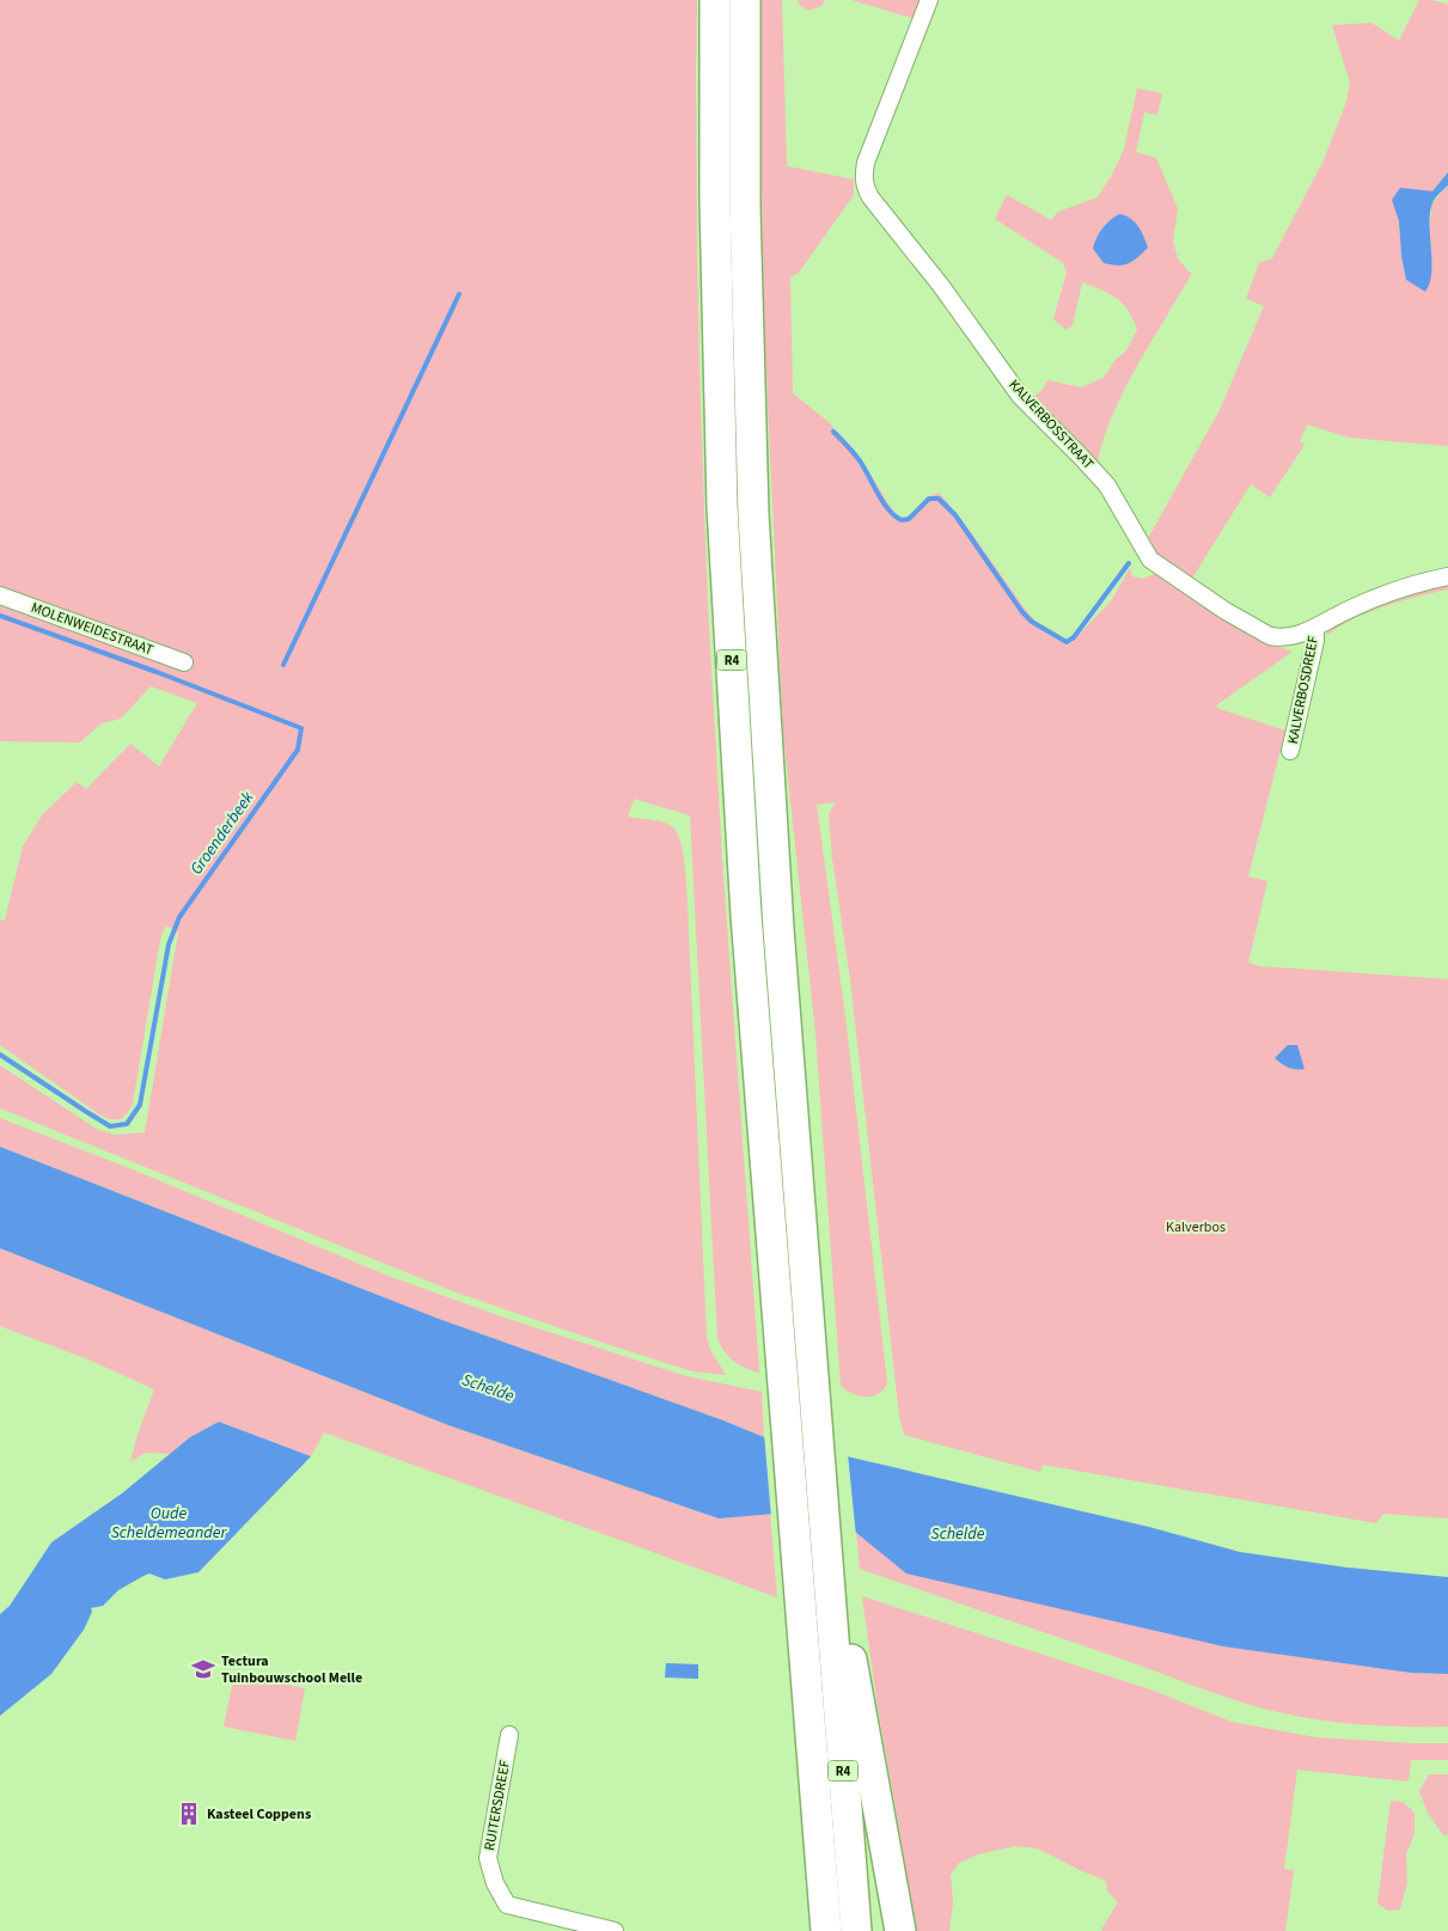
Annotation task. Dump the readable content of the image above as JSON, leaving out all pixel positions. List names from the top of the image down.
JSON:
{
  "streets": {
    "highway": ["R4"],
    "street": [
      "KALVERBOSSTRAAT",
      "MOLENWEIDESTRAAT",
      "KALVERBOSDREEF",
      "RUITERSDREEF"
    ]
  },
  "crossings": [
    ["KALVERBOSSTRAAT", "KALVERBOSDREEF"]
  ],
  "water": ["Groenderbeek", "Schelde", "Oude Scheldemeander"],
  "parks": ["Kalverbos"],
  "places": {
    "school or university": ["Tectura Tuinbouwschool Melle"],
    "building": ["Kasteel Coppens"]
  }
}
